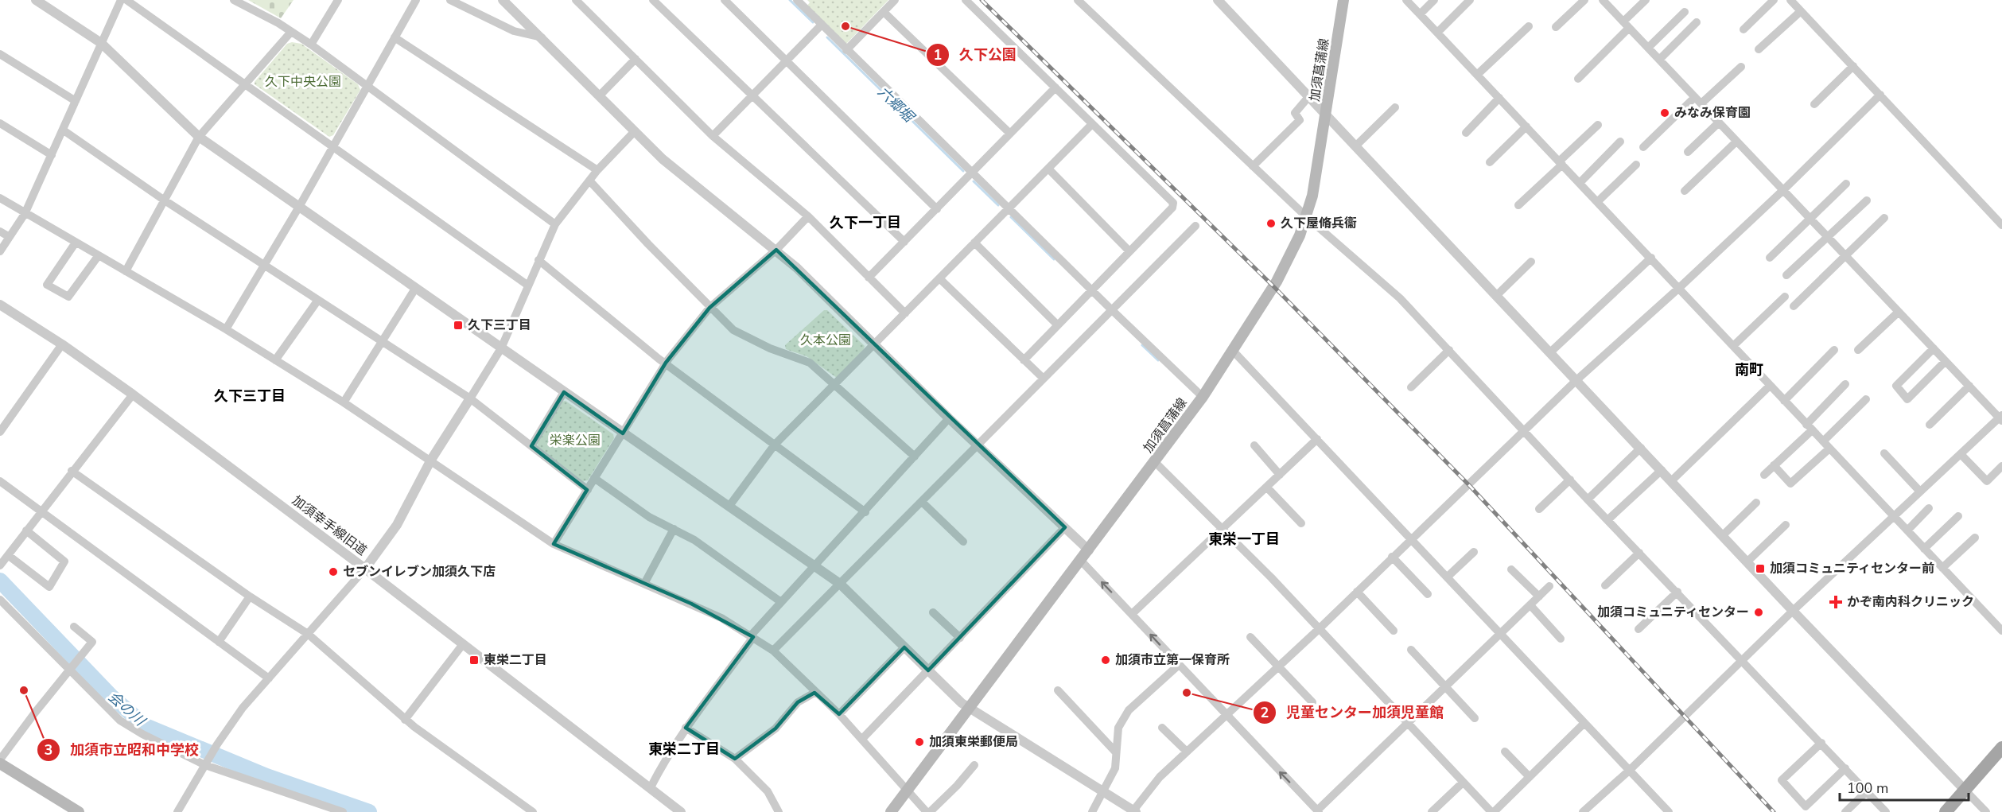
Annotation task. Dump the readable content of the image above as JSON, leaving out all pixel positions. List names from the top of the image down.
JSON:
{
  "streets": {
    "main road": ["加須菖蒲線"],
    "street": ["加須幸手線旧道"]
  },
  "districts": [
    "久下一丁目",
    "南町",
    "久下三丁目",
    "東栄一丁目",
    "東栄二丁目"
  ],
  "water": ["六郷堀", "会の川"],
  "parks": ["久下中央公園", "久本公園", "栄楽公園"],
  "places": {
    "other": [
      "久下公園",
      "みなみ保育園",
      "久下屋脩兵衞",
      "セブンイレブン加須久下店",
      "加須コミュニティセンター",
      "加須市立第一保育所",
      "加須市立昭和中学校",
      "児童センター加須児童館",
      "加須東栄郵便局"
    ],
    "transit": ["久下三丁目", "加須コミュニティセンター前", "東栄二丁目"],
    "health": ["かぞ南内科クリニック"]
  },
  "scale_bar": "100 m"
}
